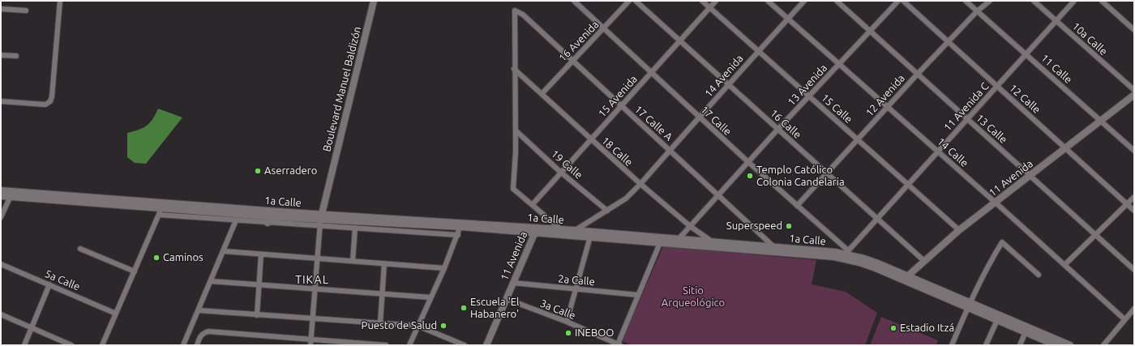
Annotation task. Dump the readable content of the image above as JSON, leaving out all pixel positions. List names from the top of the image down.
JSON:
{
  "streets": {
    "main road": ["Boulevard Manuel Baldizón", "11 Avenida", "1a Calle"],
    "street": [
      "10a Calle",
      "16 Avenida",
      "11 Calle",
      "14 Avenida",
      "13 Avenida",
      "12 Avenida",
      "15 Avenida",
      "12 Calle",
      "11 Avenida C",
      "15 Calle",
      "17 Calle",
      "17 Calle A",
      "16 Calle",
      "13 Calle",
      "18 Calle",
      "14 Calle",
      "19 Calle",
      "5a Calle",
      "2a Calle",
      "3a Calle"
    ]
  },
  "crossings": [
    ["10a Calle", "11 Avenida C"],
    ["16 Avenida", "17 Calle"],
    ["16 Avenida", "17 Calle A"],
    ["16 Avenida", "18 Calle"],
    ["11 Calle", "12 Avenida"],
    ["11 Calle", "11 Avenida C"],
    ["11 Calle", "11 Avenida"],
    ["14 Avenida", "15 Calle"],
    ["14 Avenida", "17 Calle"],
    ["14 Avenida", "17 Calle A"],
    ["14 Avenida", "16 Calle"],
    ["14 Avenida", "18 Calle"],
    ["14 Avenida", "14 Calle"],
    ["14 Avenida", "19 Calle"],
    ["14 Avenida", "1a Calle"],
    ["13 Avenida", "15 Calle"],
    ["13 Avenida", "17 Calle"],
    ["13 Avenida", "17 Calle A"],
    ["13 Avenida", "16 Calle"],
    ["13 Avenida", "13 Calle"],
    ["13 Avenida", "18 Calle"],
    ["13 Avenida", "14 Calle"],
    ["13 Avenida", "1a Calle"],
    ["Boulevard Manuel Baldizón", "1a Calle"],
    ["12 Avenida", "12 Calle"],
    ["12 Avenida", "15 Calle"],
    ["12 Avenida", "17 Calle"],
    ["12 Avenida", "16 Calle"],
    ["12 Avenida", "13 Calle"],
    ["12 Avenida", "14 Calle"],
    ["15 Avenida", "15 Calle"],
    ["15 Avenida", "17 Calle"],
    ["15 Avenida", "17 Calle A"],
    ["15 Avenida", "16 Calle"],
    ["15 Avenida", "18 Calle"],
    ["15 Avenida", "19 Calle"],
    ["12 Calle", "11 Avenida C"],
    ["12 Calle", "11 Avenida"],
    ["11 Avenida C", "15 Calle"],
    ["11 Avenida C", "17 Calle"],
    ["11 Avenida C", "16 Calle"],
    ["11 Avenida C", "13 Calle"],
    ["11 Avenida C", "14 Calle"],
    ["11 Avenida C", "1a Calle"],
    ["15 Calle", "11 Avenida"],
    ["17 Calle", "1a Calle"],
    ["17 Calle A", "18 Calle"],
    ["17 Calle A", "1a Calle"],
    ["16 Calle", "11 Avenida"],
    ["13 Calle", "11 Avenida"],
    ["18 Calle", "1a Calle"],
    ["14 Calle", "11 Avenida"],
    ["11 Avenida", "1a Calle"],
    ["11 Avenida", "2a Calle"],
    ["11 Avenida", "3a Calle"]
  ],
  "districts": ["TIKAL"],
  "parks": ["Sitio Arqueológico"],
  "places": [
    "Aserradero",
    "Templo Católico Colonia Candelaria",
    "Superspeed",
    "Caminos",
    "Escuela 'El Habanero'",
    "Puesto de Salud",
    "Estadio Itzá",
    "INEBOO"
  ]
}
